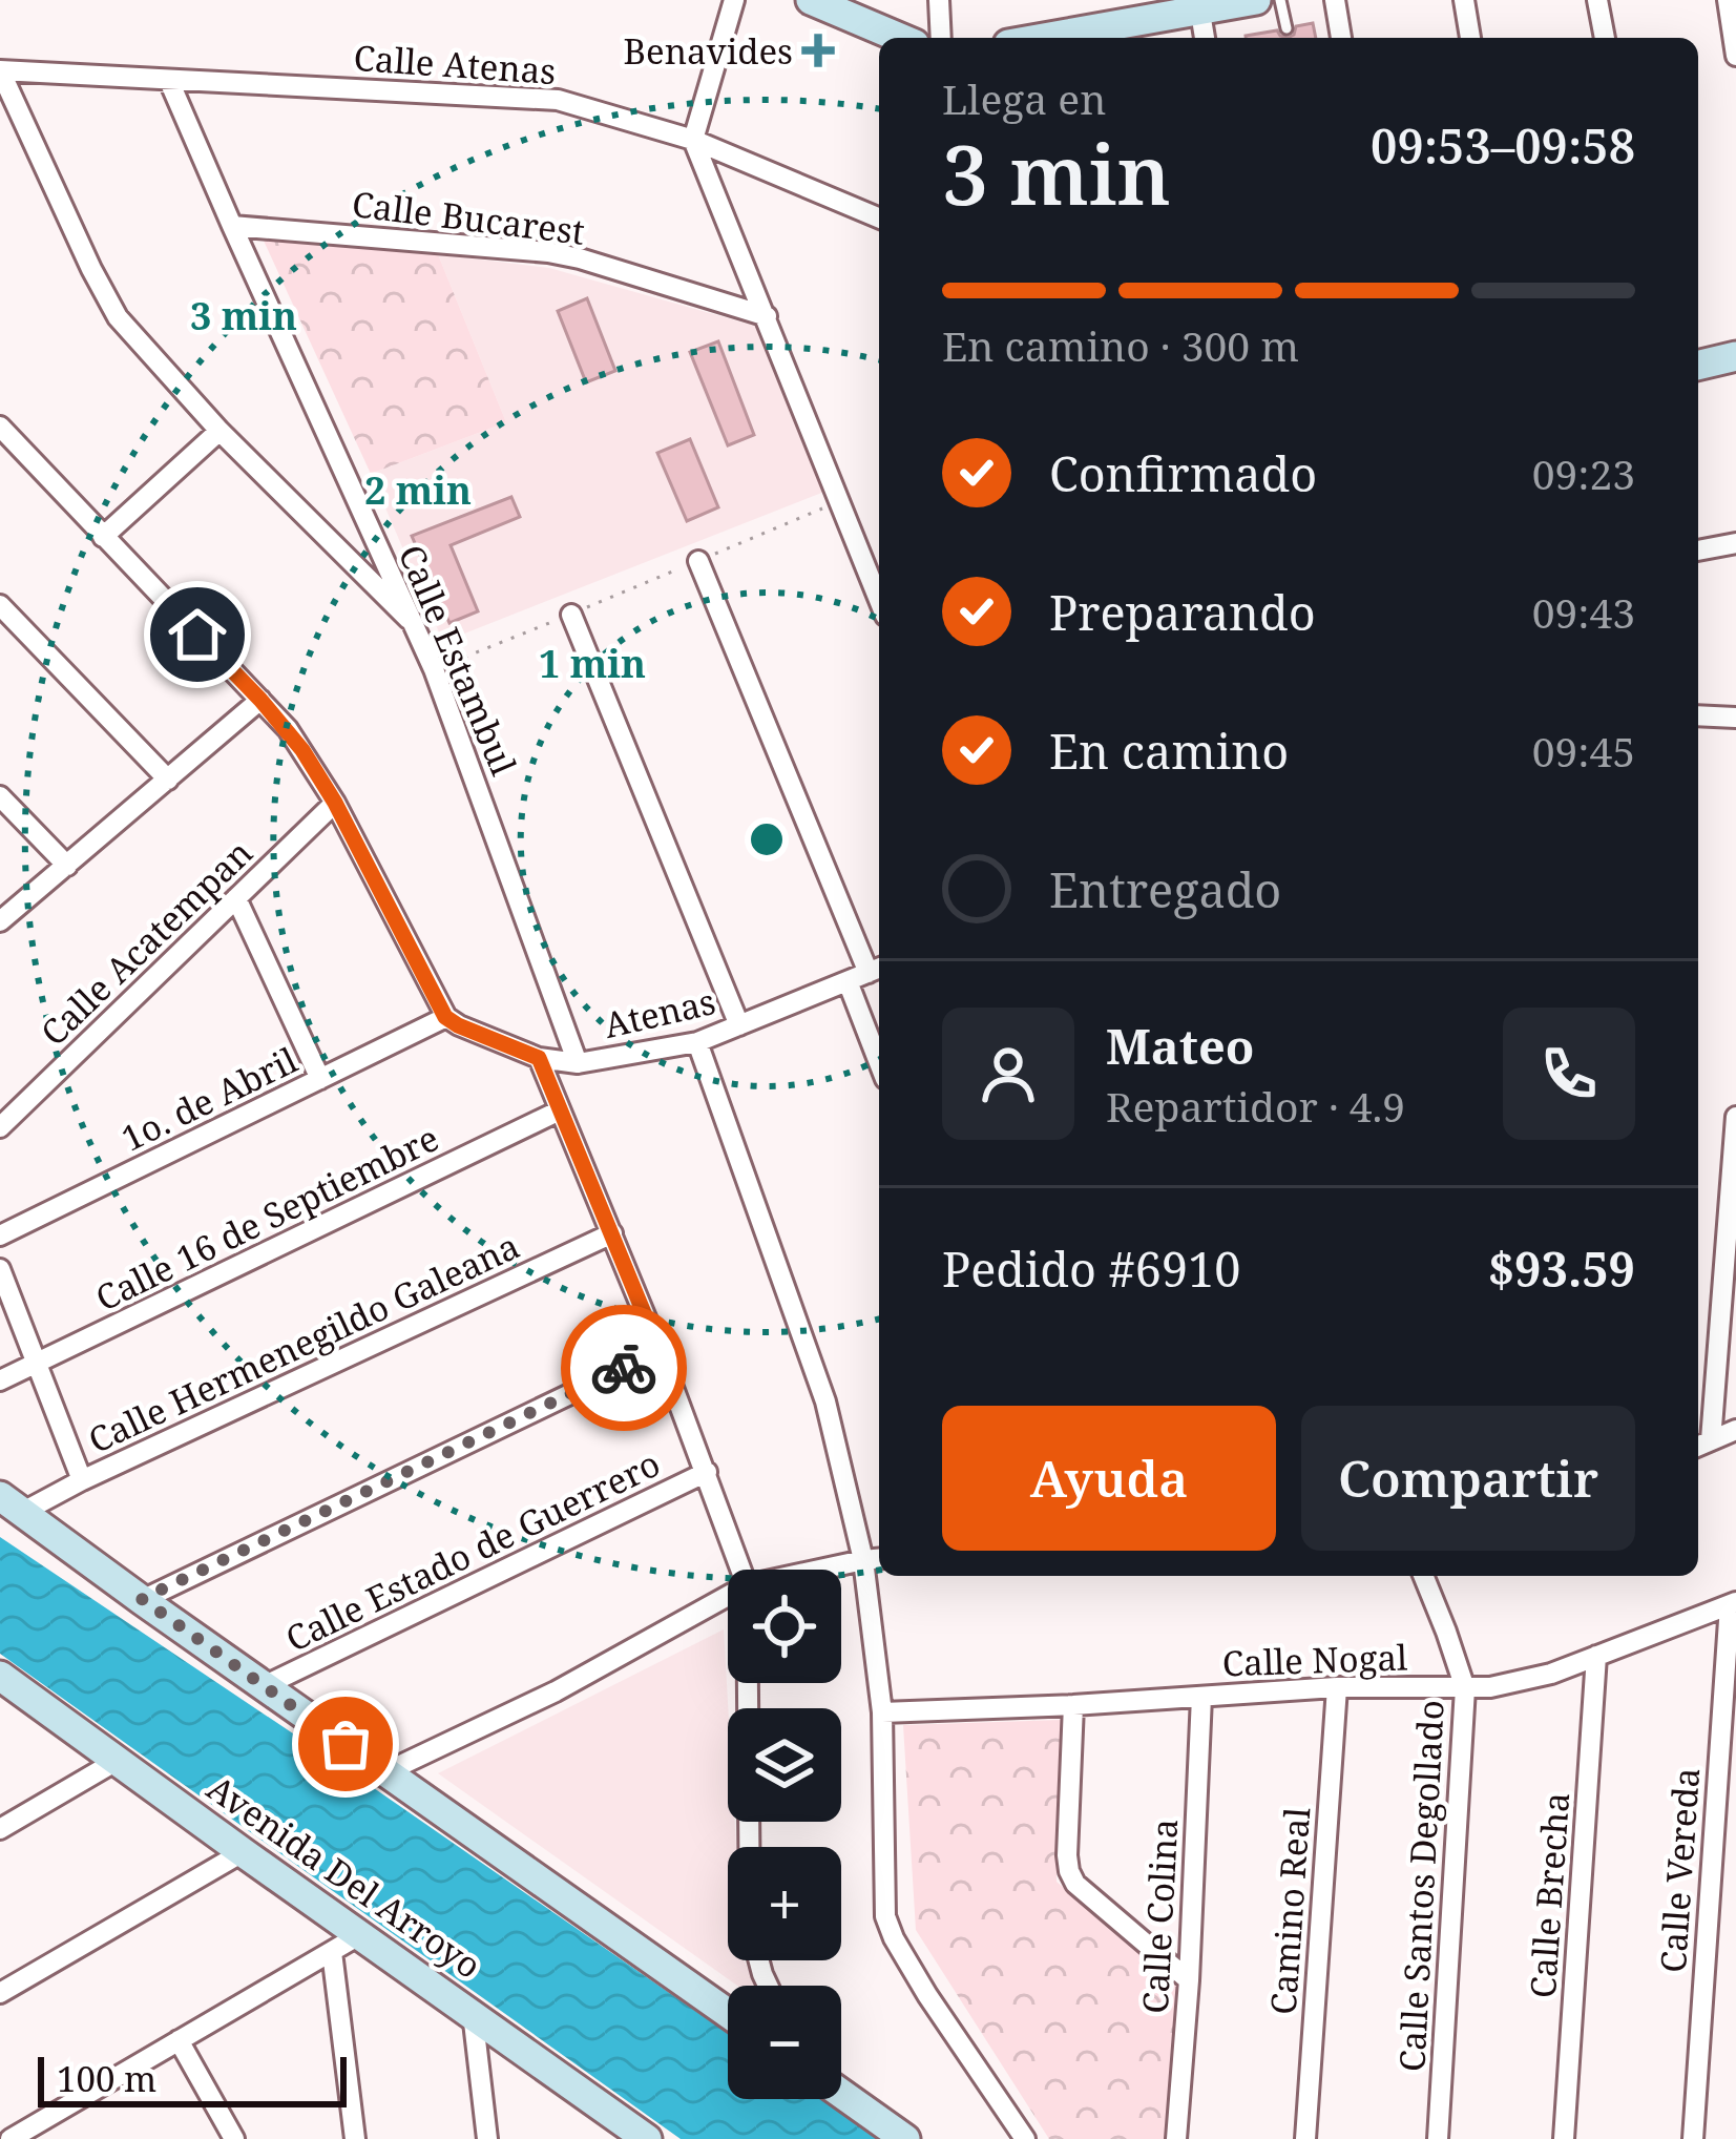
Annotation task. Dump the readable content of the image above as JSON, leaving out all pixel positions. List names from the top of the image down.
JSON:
{
  "streets": {
    "street": [
      "Calle Atenas",
      "Calle Bucarest",
      "Calle Estambul",
      "Calle Acatempan",
      "Atenas",
      "1o. de Abril",
      "Calle 16 de Septiembre",
      "Calle Hermenegildo Galeana",
      "Calle Estado de Guerrero",
      "Calle Nogal",
      "Calle Vereda",
      "Avenida Del Arroyo",
      "Calle Santos Degollado",
      "Calle Brecha",
      "Camino Real",
      "Calle Colina"
    ]
  },
  "crossings": [
    ["Calle Atenas", "Calle Estambul"],
    ["Calle Bucarest", "Calle Estambul"],
    ["Calle Estambul", "Atenas"],
    ["Atenas", "1o. de Abril"],
    ["Calle Nogal", "Calle Vereda"],
    ["Calle Nogal", "Calle Santos Degollado"],
    ["Calle Nogal", "Calle Brecha"],
    ["Calle Nogal", "Camino Real"],
    ["Calle Nogal", "Calle Colina"]
  ],
  "places": {
    "health": ["Benavides"]
  },
  "scale_bar": "100 m",
  "page": {
    "heading": ["3 min", "Llega en", "09:53–09:58"],
    "panel": [
      "Mateo",
      "Repartidor · 4.9",
      "Pedido #6910",
      "$93.59"
    ],
    "bar": "En camino · 300 m",
    "list": [
      ["Confirmado", "09:23"],
      ["Preparando", "09:43"],
      ["En camino", "09:45"],
      "Entregado"
    ],
    "buttons": ["Ayuda", "Compartir"],
    "map_buttons": ["+", "−"],
    "scale": "100 m"
  },
  "rings": ["3 min", "2 min", "1 min"]
}
